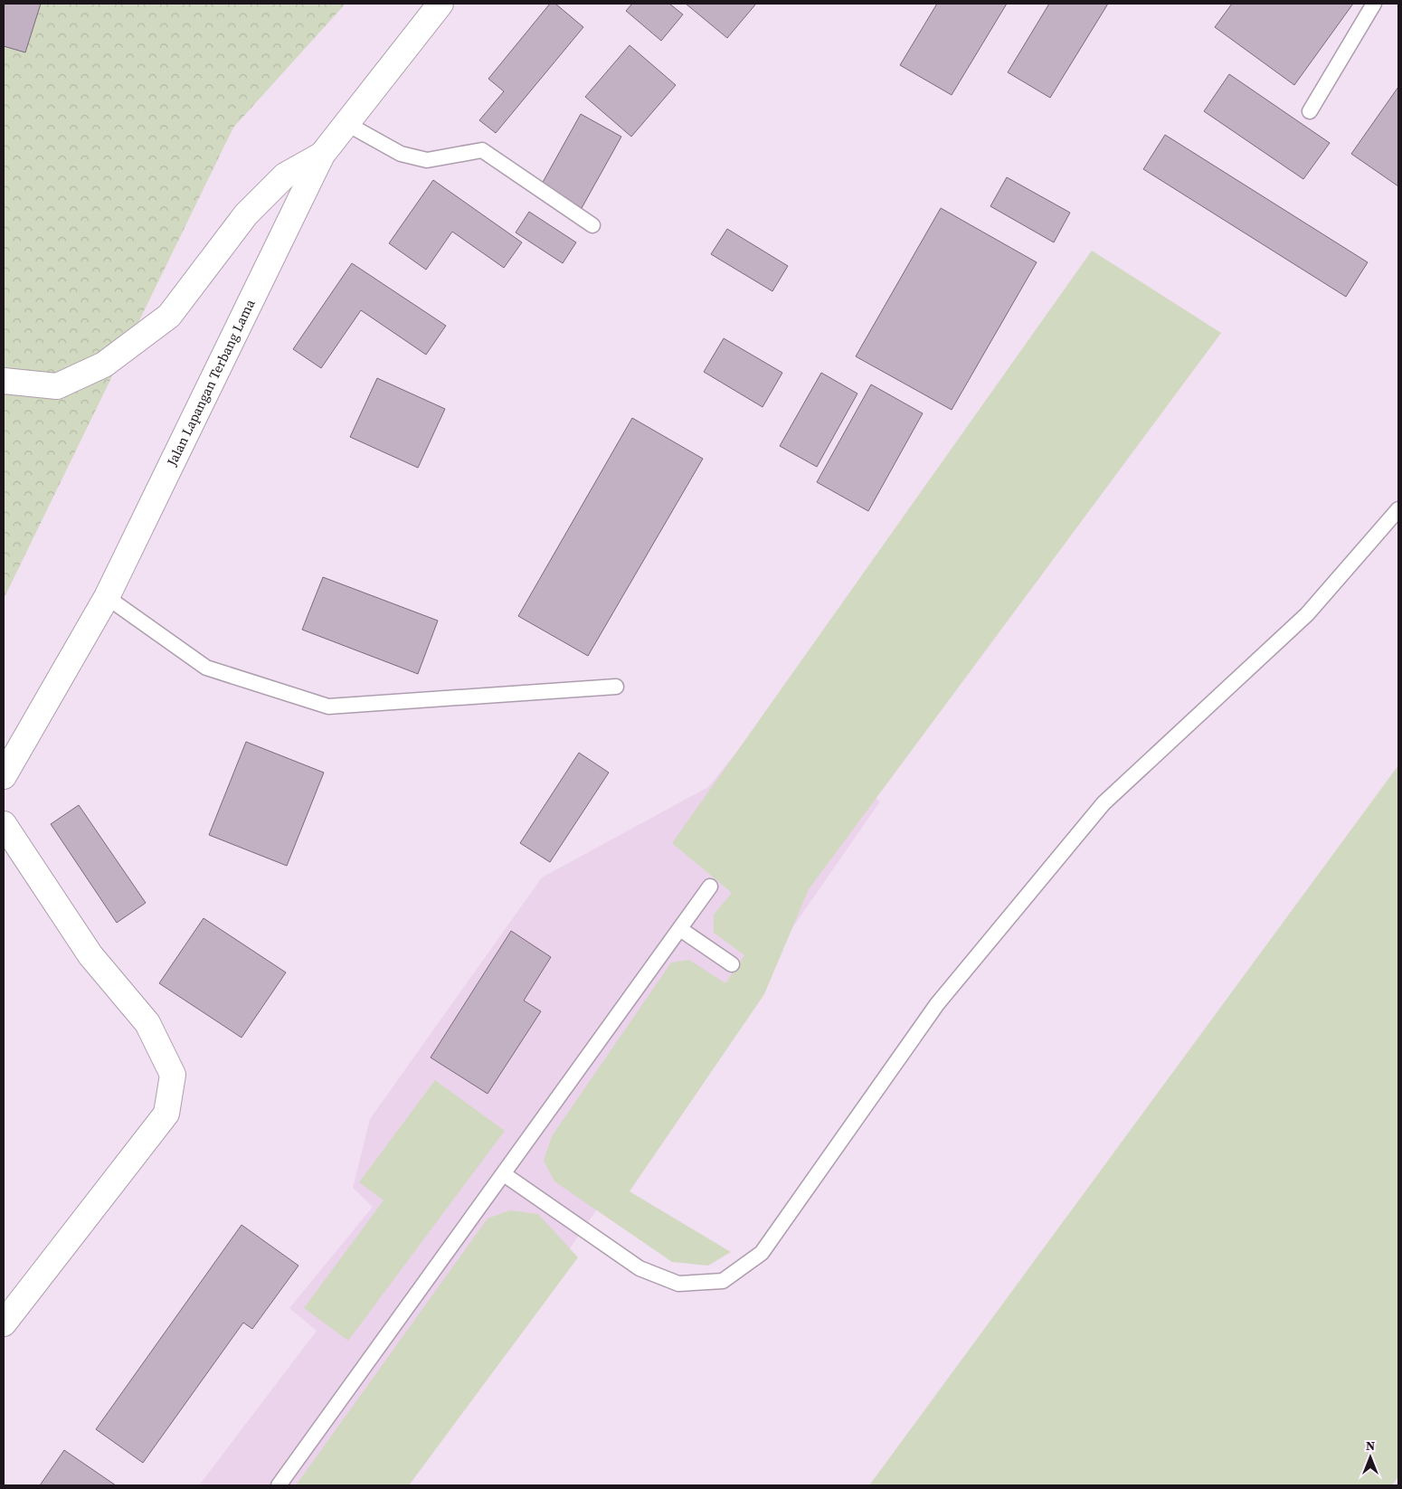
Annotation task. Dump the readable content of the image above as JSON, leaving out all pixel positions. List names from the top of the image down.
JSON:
{
  "streets": {
    "street": ["Jalan Lapangan Terbang Lama"]
  },
  "north": "top"
}
